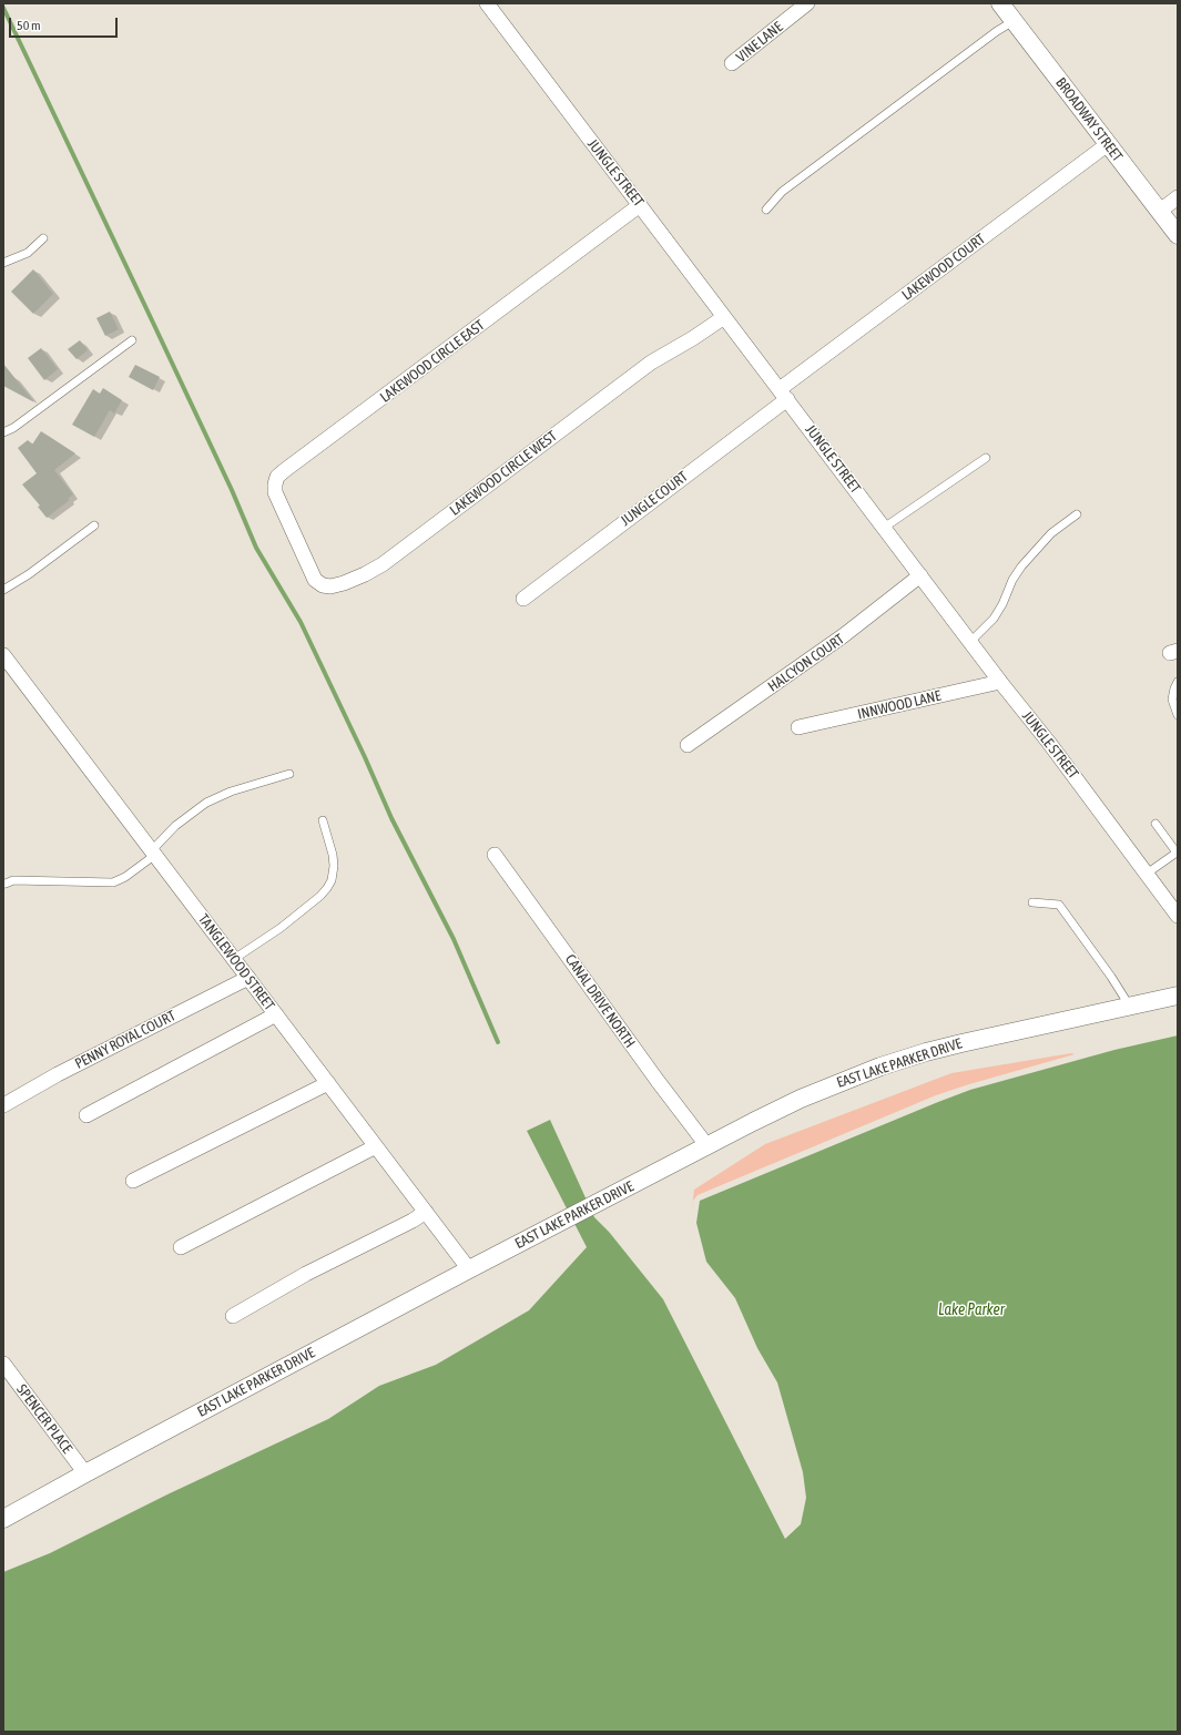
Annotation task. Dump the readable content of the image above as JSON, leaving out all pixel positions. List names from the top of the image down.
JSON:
{
  "streets": {
    "street": [
      "VINE LANE",
      "BROADWAY STREET",
      "JUNGLE STREET",
      "LAKEWOOD COURT",
      "LAKEWOOD CIRCLE EAST",
      "LAKEWOOD CIRCLE WEST",
      "JUNGLE COURT",
      "HALCYON COURT",
      "INNWOOD LANE",
      "TANGLEWOOD STREET",
      "CANAL DRIVE NORTH",
      "PENNY ROYAL COURT",
      "EAST LAKE PARKER DRIVE",
      "SPENCER PLACE"
    ]
  },
  "crossings": [
    ["BROADWAY STREET", "LAKEWOOD COURT"],
    ["JUNGLE STREET", "LAKEWOOD COURT"],
    ["JUNGLE STREET", "LAKEWOOD CIRCLE EAST"],
    ["JUNGLE STREET", "LAKEWOOD CIRCLE WEST"],
    ["JUNGLE STREET", "JUNGLE COURT"],
    ["JUNGLE STREET", "HALCYON COURT"],
    ["JUNGLE STREET", "INNWOOD LANE"],
    ["LAKEWOOD COURT", "JUNGLE COURT"],
    ["LAKEWOOD CIRCLE EAST", "LAKEWOOD CIRCLE WEST"],
    ["TANGLEWOOD STREET", "PENNY ROYAL COURT"],
    ["TANGLEWOOD STREET", "EAST LAKE PARKER DRIVE"],
    ["CANAL DRIVE NORTH", "EAST LAKE PARKER DRIVE"],
    ["EAST LAKE PARKER DRIVE", "SPENCER PLACE"]
  ],
  "water": ["Lake Parker"],
  "scale_bar": "50 m"
}
